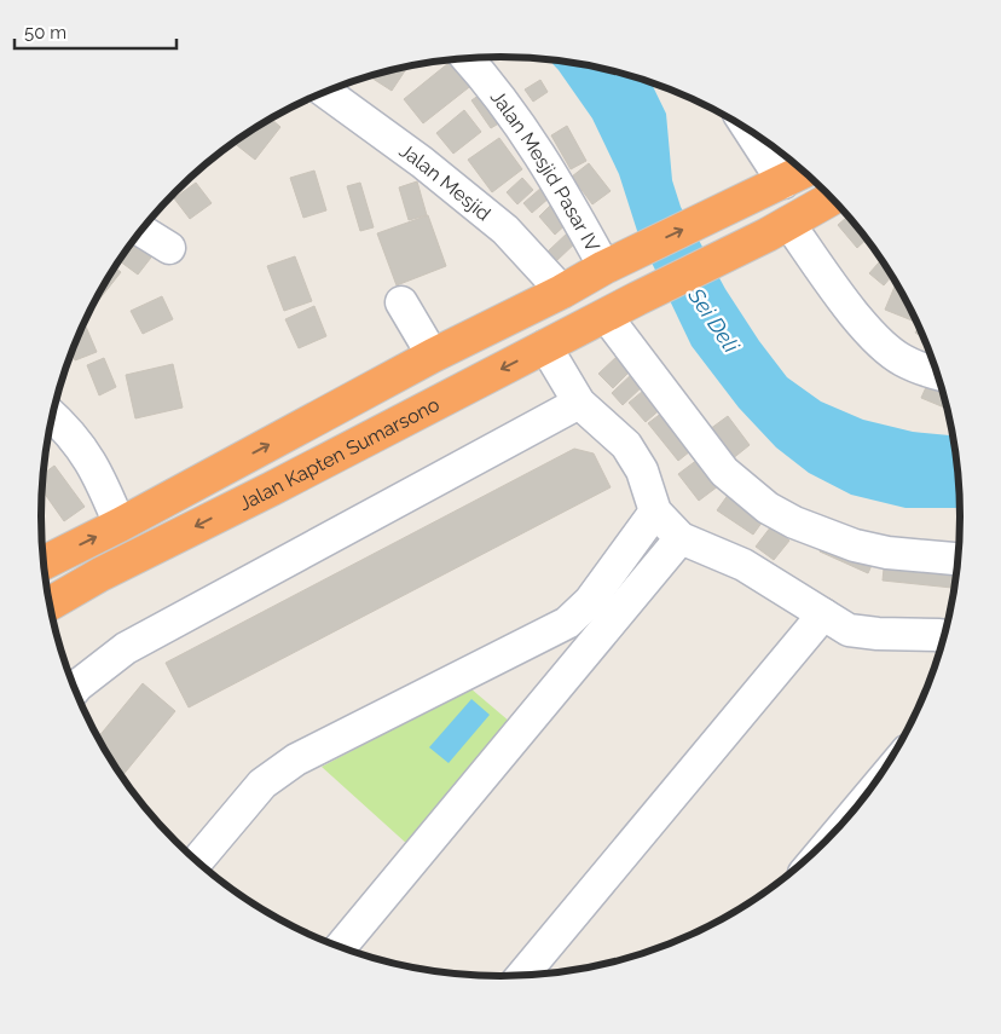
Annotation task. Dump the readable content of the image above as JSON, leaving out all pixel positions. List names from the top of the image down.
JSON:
{
  "streets": {
    "highway": ["Jalan Kapten Sumarsono"],
    "street": ["Jalan Mesjid Pasar IV", "Jalan Mesjid"]
  },
  "crossings": [
    ["Jalan Mesjid Pasar IV", "Jalan Kapten Sumarsono"],
    ["Jalan Mesjid", "Jalan Kapten Sumarsono"]
  ],
  "water": ["Sei Deli"],
  "scale_bar": "50 m"
}
